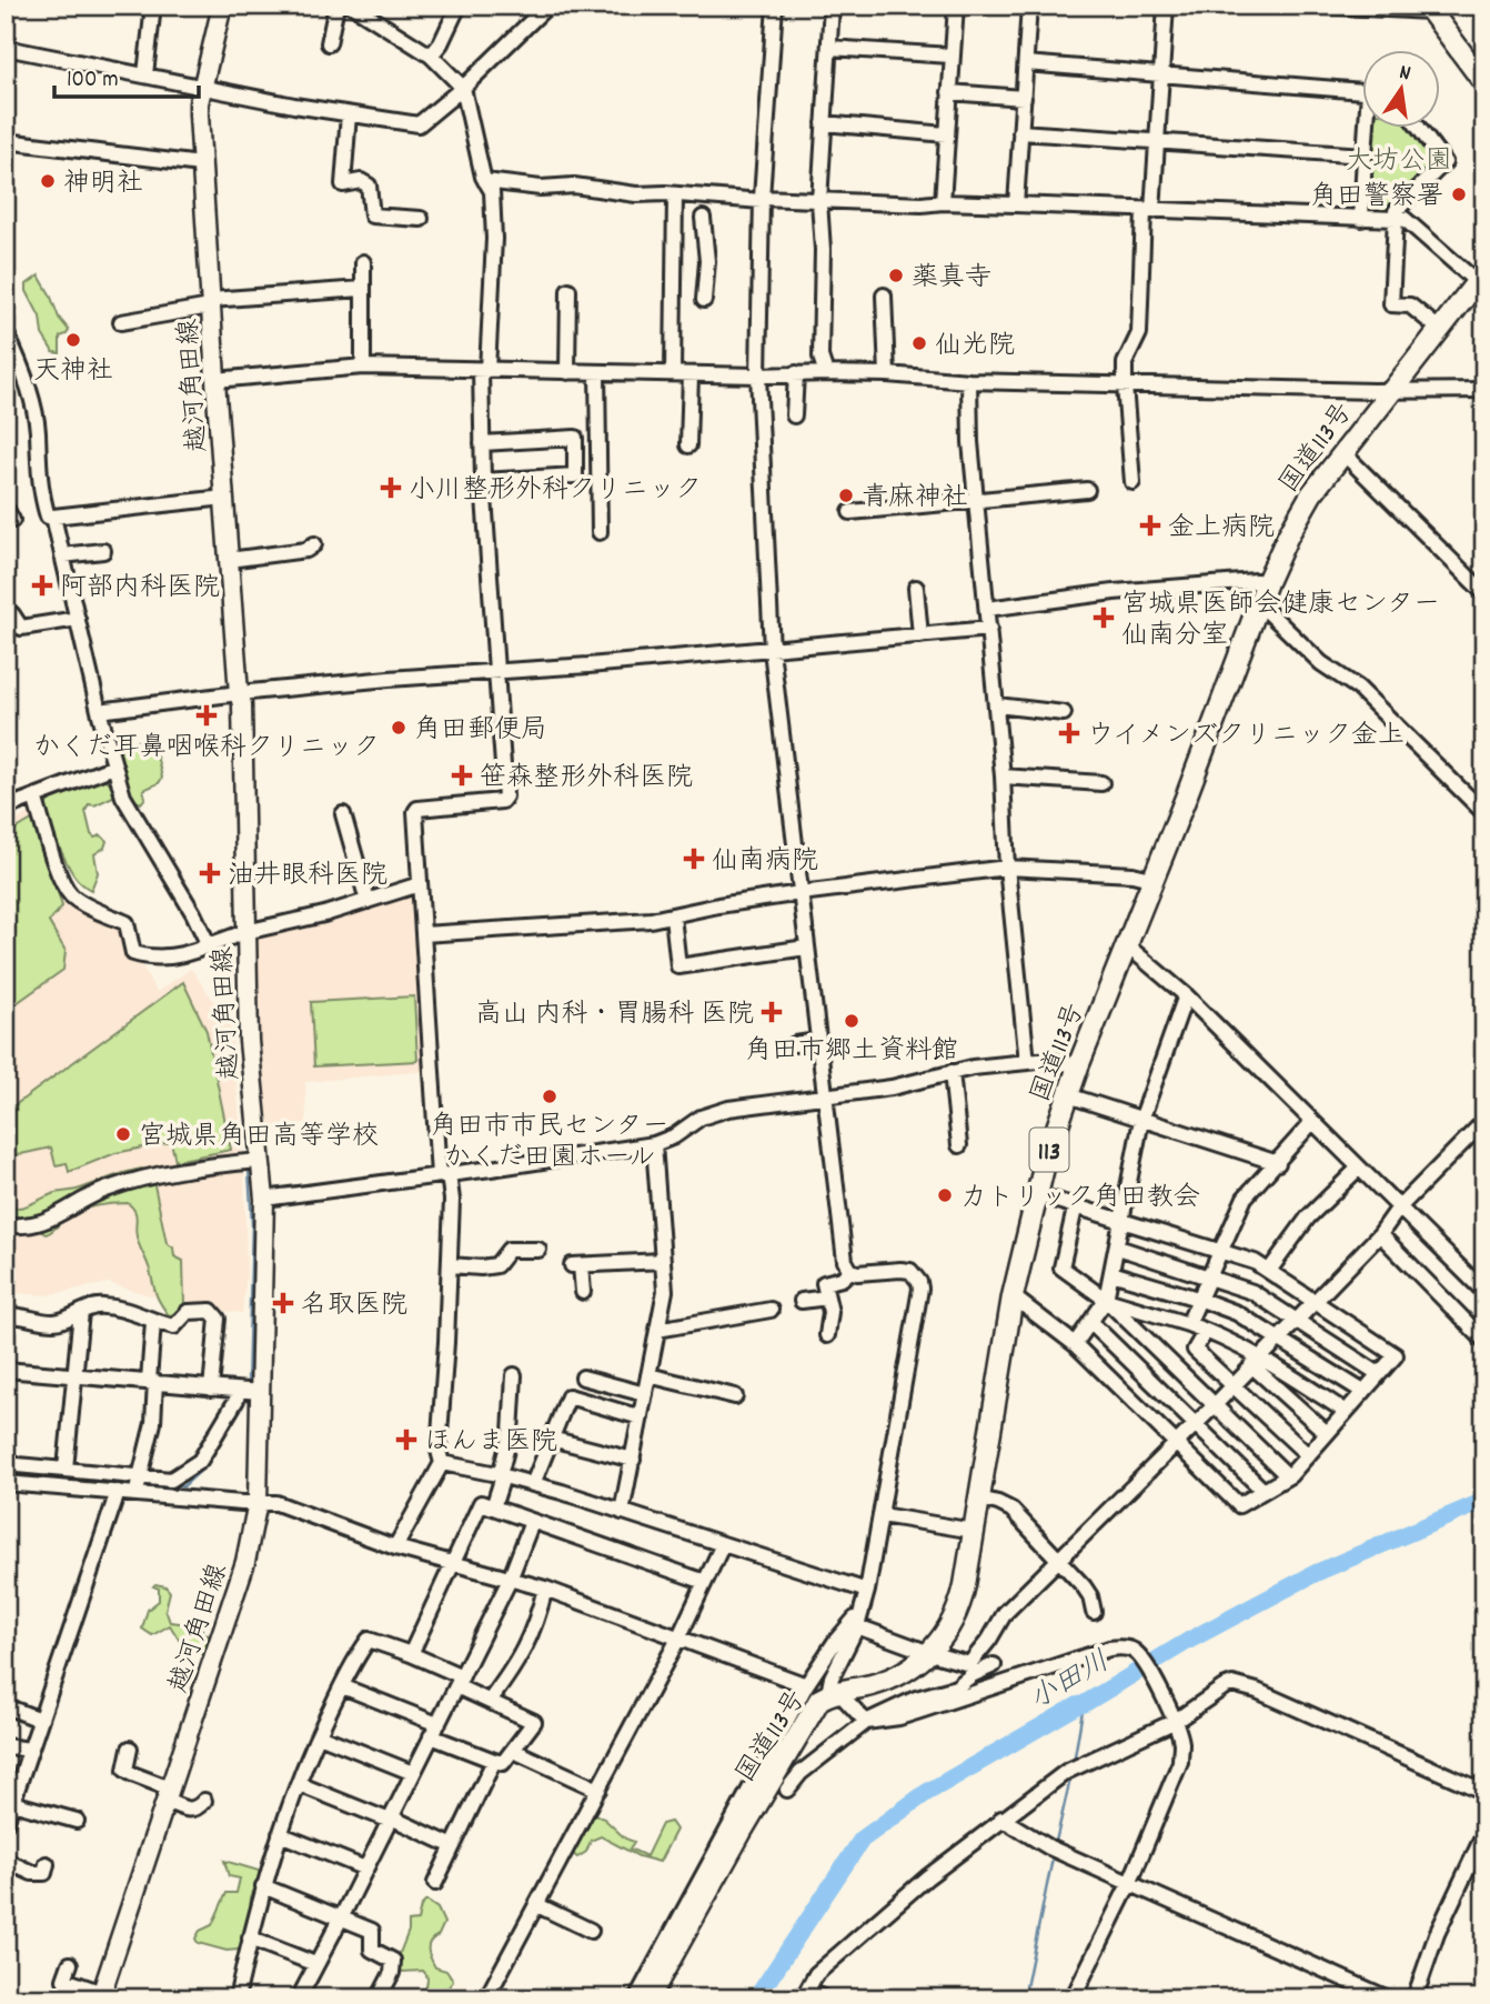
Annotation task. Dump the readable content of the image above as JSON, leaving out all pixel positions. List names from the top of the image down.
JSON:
{
  "streets": {
    "highway": ["国道113号", "113"],
    "main road": ["越河角田線"]
  },
  "water": ["小田川"],
  "parks": ["大坊公園"],
  "places": {
    "other": [
      "神明社",
      "角田警察署",
      "薬真寺",
      "天神社",
      "仙光院",
      "青麻神社",
      "角田郵便局",
      "角田市郷土資料館",
      "角田市市民センター かくだ田園ホール",
      "宮城県角田高等学校",
      "カトリック角田教会"
    ],
    "health": [
      "小川整形外科クリニック",
      "金上病院",
      "阿部内科医院",
      "宮城県医師会健康センター 仙南分室",
      "かくだ耳鼻咽喉科クリニック",
      "ウイメンズクリニック金上",
      "笹森整形外科医院",
      "仙南病院",
      "油井眼科医院",
      "高山 内科・胃腸科 医院",
      "名取医院",
      "ほんま医院"
    ]
  },
  "scale_bar": "100 m",
  "north": "top"
}
